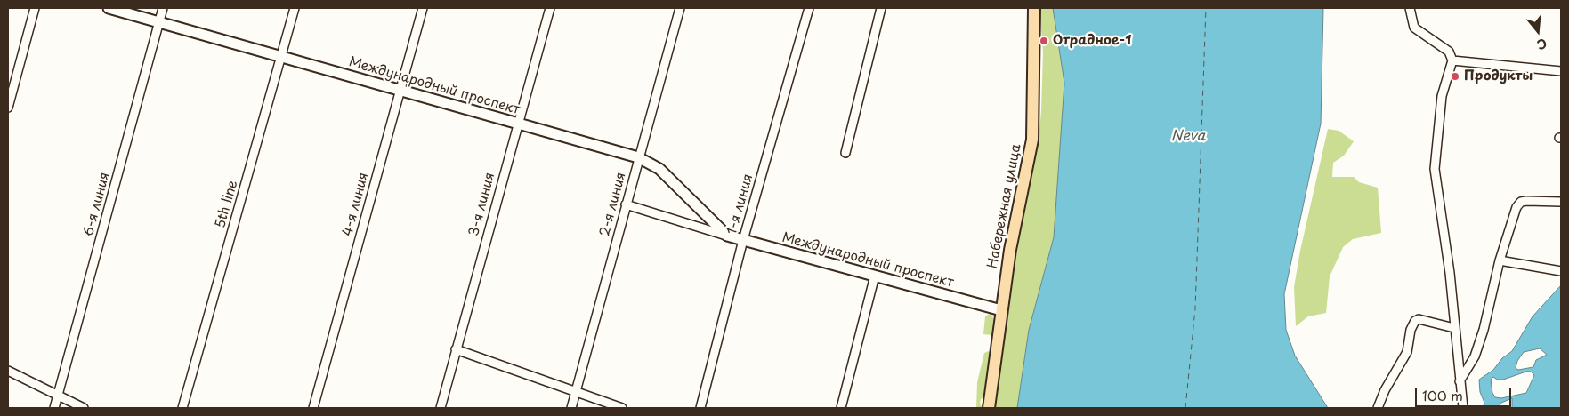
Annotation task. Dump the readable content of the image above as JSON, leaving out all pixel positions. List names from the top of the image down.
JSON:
{
  "streets": {
    "main road": ["Набережная улица"],
    "street": [
      "Международный проспект",
      "6-я линия",
      "5th line",
      "4-я линия",
      "3-я линия",
      "2-я линия",
      "1-я линия"
    ]
  },
  "crossings": [
    ["Международный проспект", "6-я линия"],
    ["Международный проспект", "5th line"],
    ["Международный проспект", "4-я линия"],
    ["Международный проспект", "3-я линия"],
    ["Международный проспект", "2-я линия"],
    ["Международный проспект", "1-я линия"],
    ["Международный проспект", "Набережная улица"]
  ],
  "water": ["Neva"],
  "places": ["Отрадное-1", "Продукты"],
  "scale_bar": "100 m",
  "north": "bottom"
}
